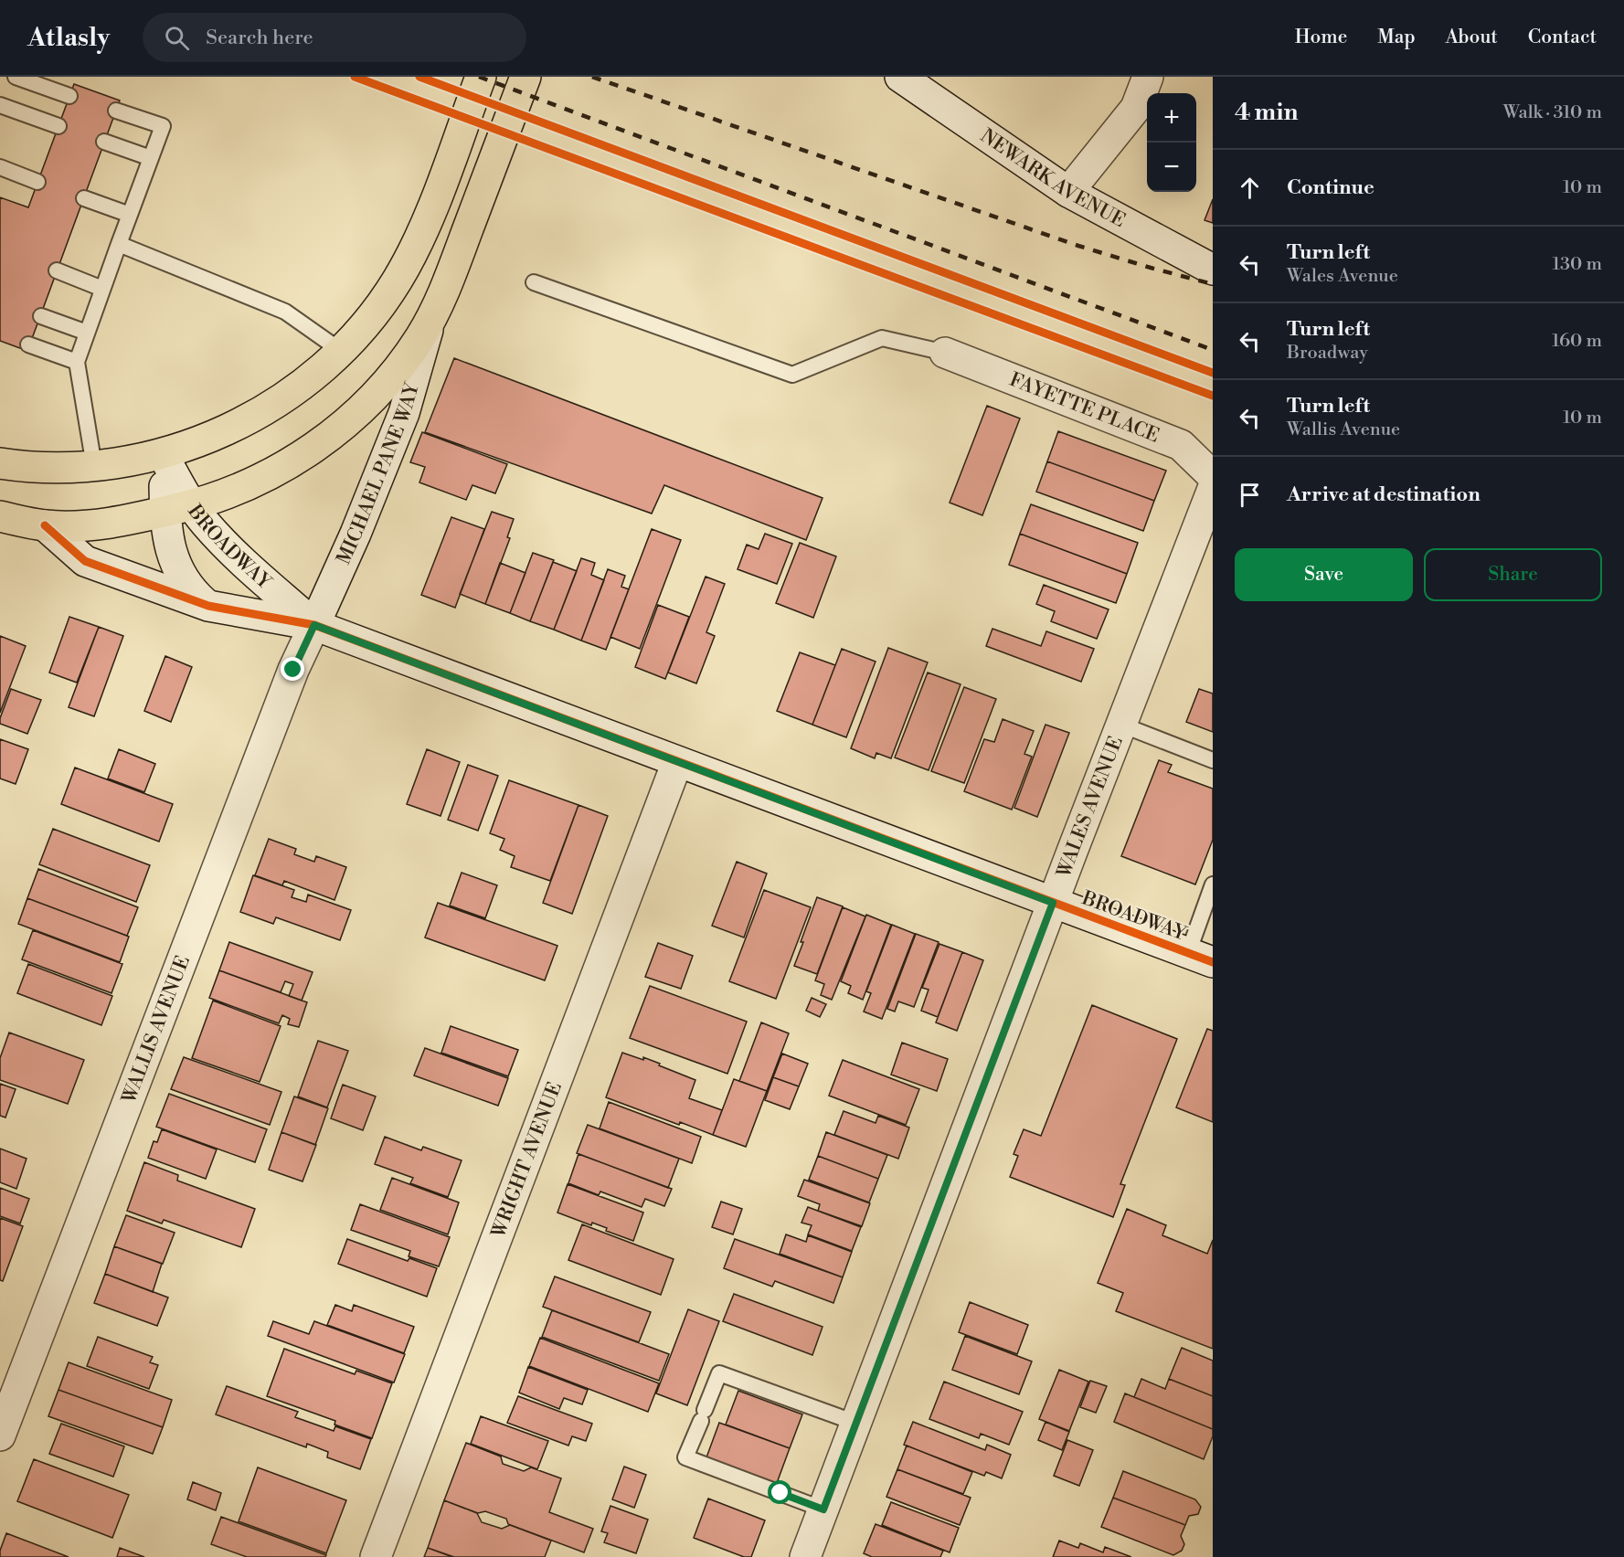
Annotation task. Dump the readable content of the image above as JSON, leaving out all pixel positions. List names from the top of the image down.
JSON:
{
  "streets": {
    "street": [
      "NEWARK AVENUE",
      "FAYETTE PLACE",
      "MICHAEL PANE WAY",
      "BROADWAY",
      "WALES AVENUE",
      "WALLIS AVENUE",
      "WRIGHT AVENUE"
    ]
  },
  "crossings": [
    ["MICHAEL PANE WAY", "BROADWAY"],
    ["MICHAEL PANE WAY", "WALLIS AVENUE"],
    ["BROADWAY", "WALES AVENUE"],
    ["BROADWAY", "WALLIS AVENUE"],
    ["BROADWAY", "WRIGHT AVENUE"]
  ],
  "page": {
    "header": "Atlasly",
    "search": "Search here",
    "nav": [
      "Home",
      "Map",
      "About",
      "Contact"
    ],
    "heading": ["4 min", "Walk · 310 m"],
    "map_buttons": ["+", "−"],
    "list": [
      ["Continue", "10 m"],
      ["Turn left", "Wales Avenue", "130 m"],
      ["Turn left", "Broadway", "160 m"],
      ["Turn left", "Wallis Avenue", "10 m"],
      "Arrive at destination"
    ],
    "buttons": ["Save", "Share"]
  }
}
